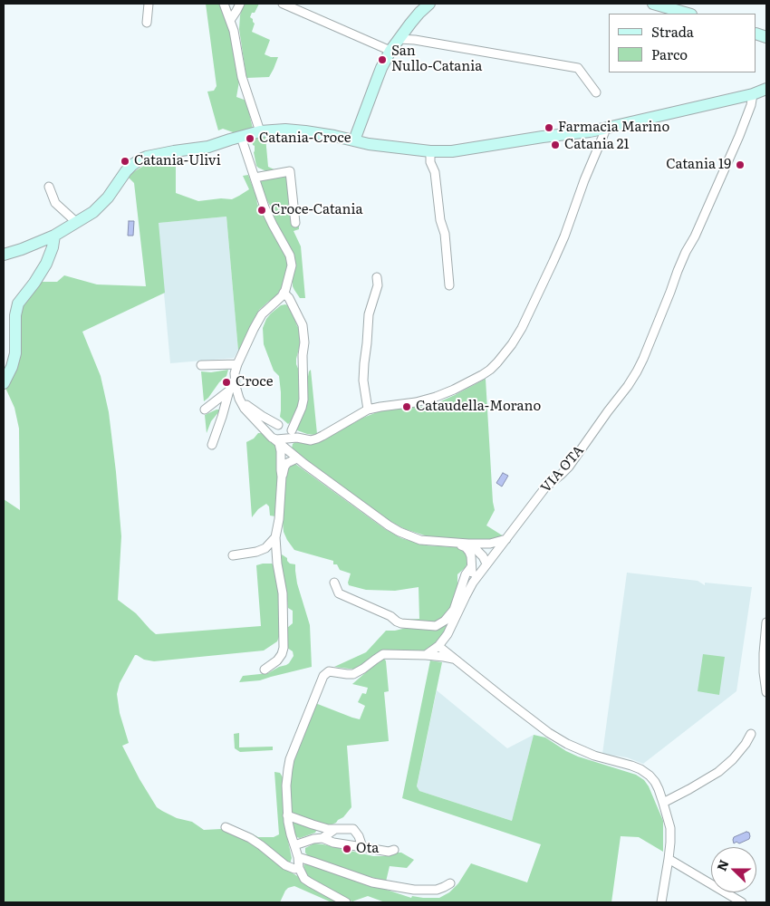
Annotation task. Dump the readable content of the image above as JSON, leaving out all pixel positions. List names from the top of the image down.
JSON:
{
  "streets": {
    "street": ["VIA OTA"]
  },
  "places": [
    "San Nullo-Catania",
    "Farmacia Marino",
    "Catania-Croce",
    "Catania 21",
    "Catania-Ulivi",
    "Catania 19",
    "Croce-Catania",
    "Croce",
    "Cataudella-Morano",
    "Ota"
  ],
  "legend": ["Strada", "Parco"],
  "north": "left"
}
